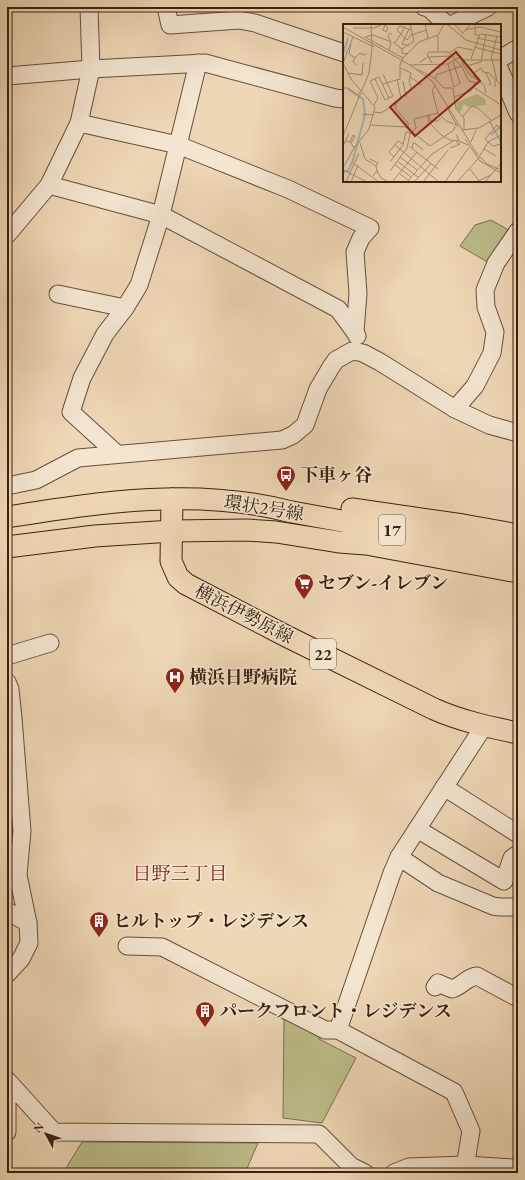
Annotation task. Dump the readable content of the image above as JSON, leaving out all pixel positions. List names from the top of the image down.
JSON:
{
  "streets": {
    "main road": [
      "環状2号線",
      "17",
      "横浜伊勢原線",
      "22"
    ]
  },
  "crossings": [
    ["環状2号線", "横浜伊勢原線"]
  ],
  "districts": ["日野三丁目"],
  "places": {
    "bus stop": ["下車ヶ谷"],
    "supermarket": ["セブン-イレブン"],
    "hospital": ["横浜日野病院"],
    "building": ["ヒルトップ・レジデンス", "パークフロント・レジデンス"]
  },
  "north": "top left"
}
